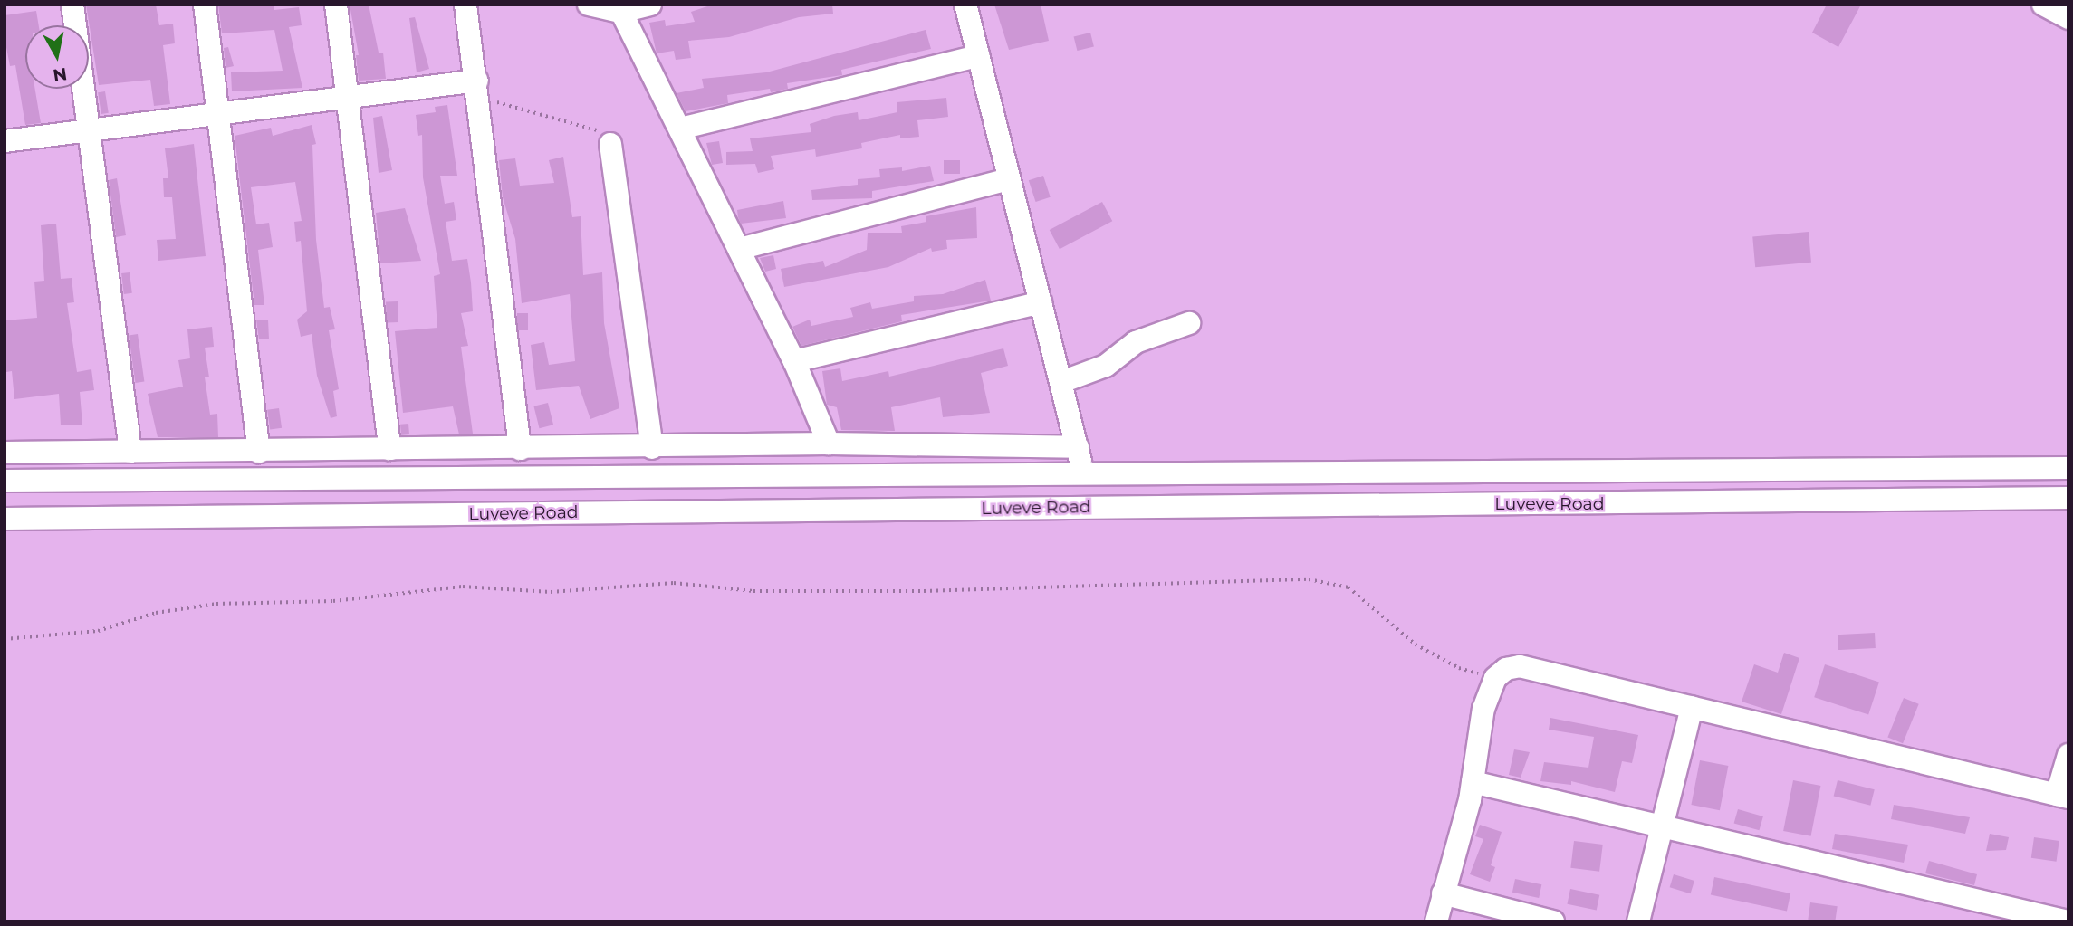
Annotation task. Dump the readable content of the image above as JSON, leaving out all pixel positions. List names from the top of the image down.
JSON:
{
  "streets": {
    "street": ["Luveve Road"]
  },
  "north": "bottom"
}
